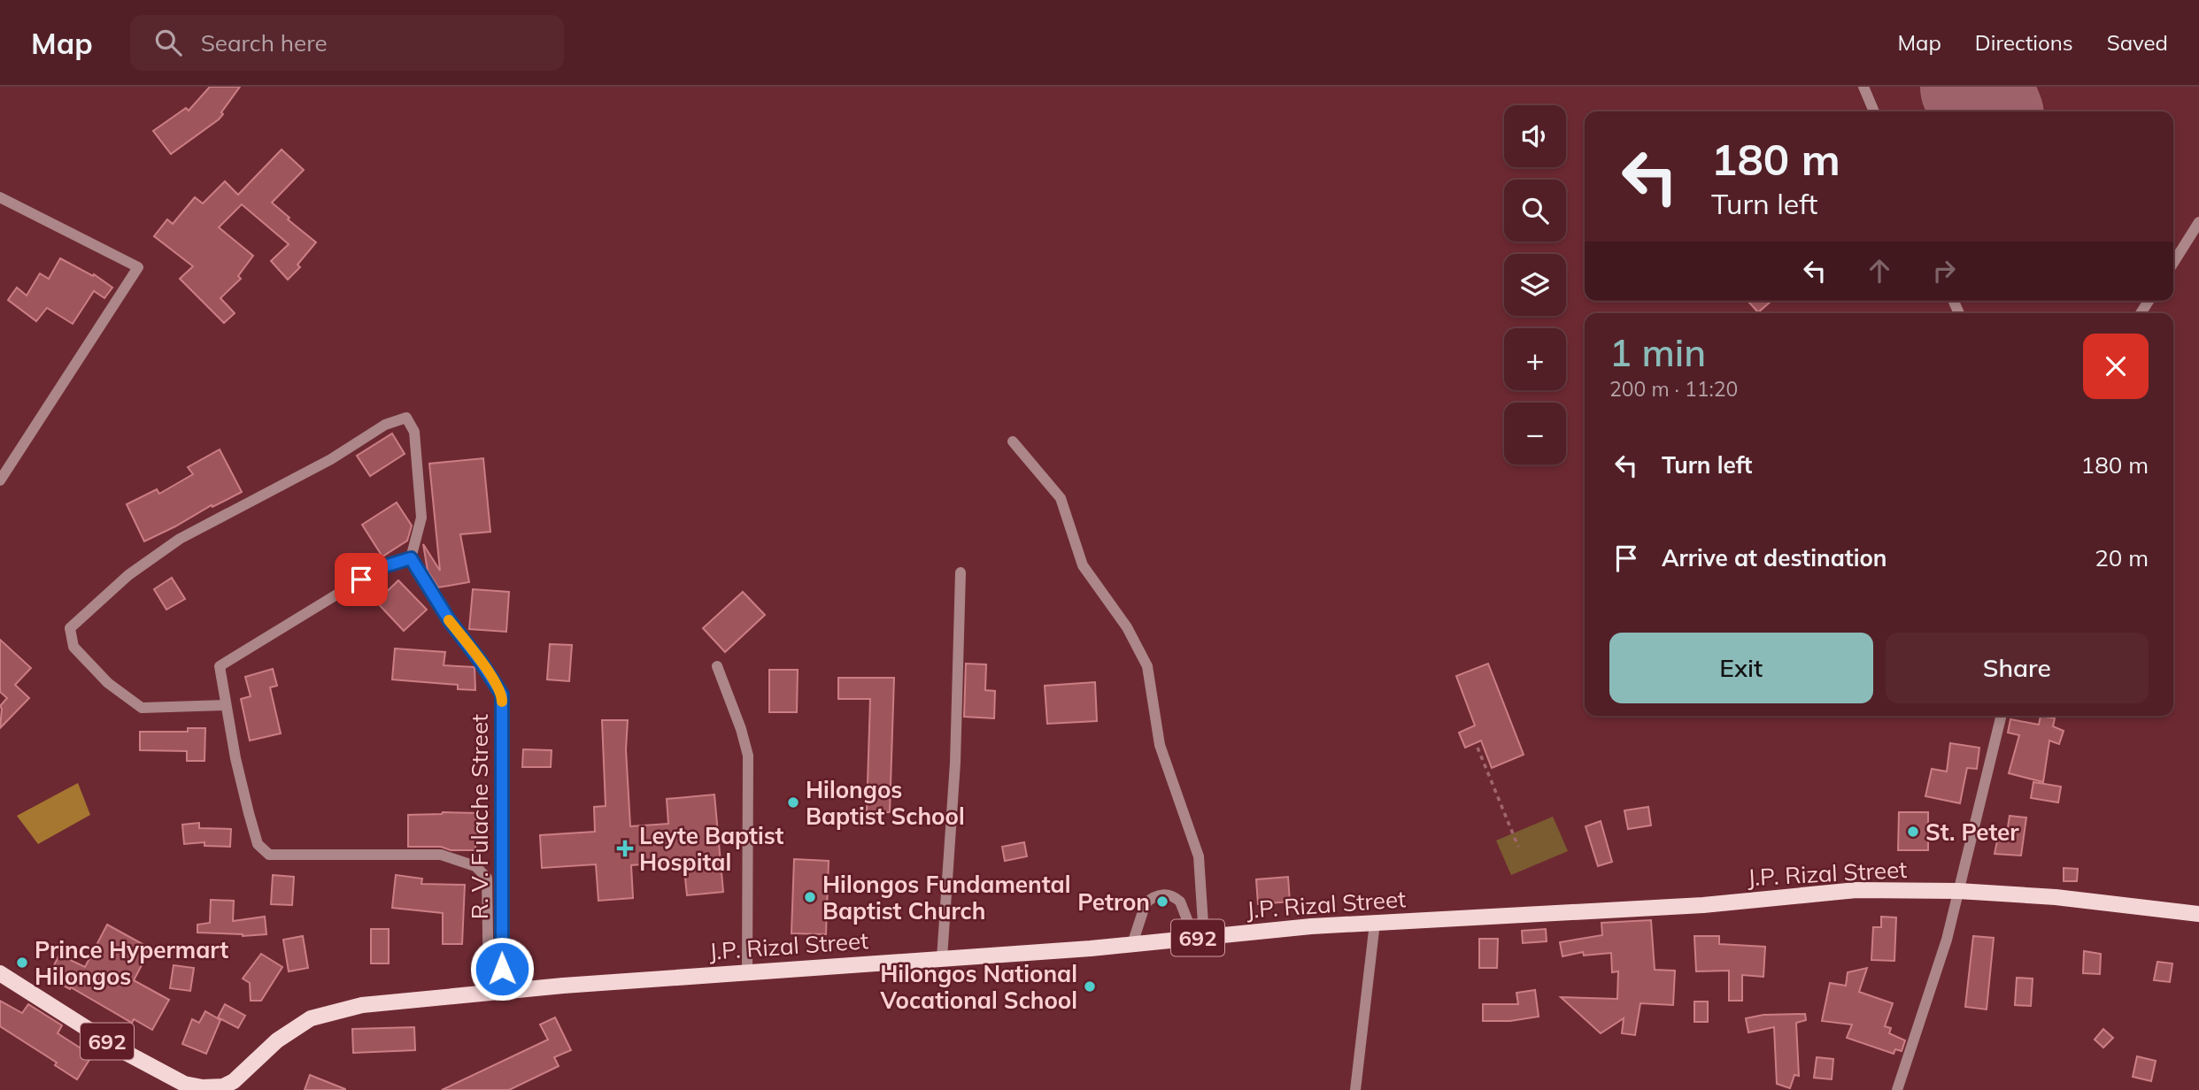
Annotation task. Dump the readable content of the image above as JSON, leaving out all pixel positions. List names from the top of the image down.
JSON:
{
  "streets": {
    "main road": ["J.P. Rizal Street", "692"],
    "street": ["R. V. Fulache Street"]
  },
  "crossings": [
    ["R. V. Fulache Street", "J.P. Rizal Street"],
    ["J.P. Rizal Street", "692"]
  ],
  "places": {
    "other": [
      "Hilongos Baptist School",
      "St. Peter",
      "Hilongos Fundamental Baptist Church",
      "Petron",
      "Prince Hypermart Hilongos",
      "Hilongos National Vocational School"
    ],
    "health": ["Leyte Baptist Hospital"]
  },
  "page": {
    "header": "Map",
    "search": "Search here",
    "nav": ["Map", "Directions", "Saved"],
    "map_buttons": ["+", "−"],
    "turn": ["180 m", "Turn left"],
    "heading": ["1 min", "200 m · 11:20"],
    "list": [
      {
        "name": "Turn left",
        "value": "180 m"
      },
      {
        "name": "Arrive at destination",
        "value": "20 m"
      }
    ],
    "buttons": ["Exit", "Share"]
  }
}
